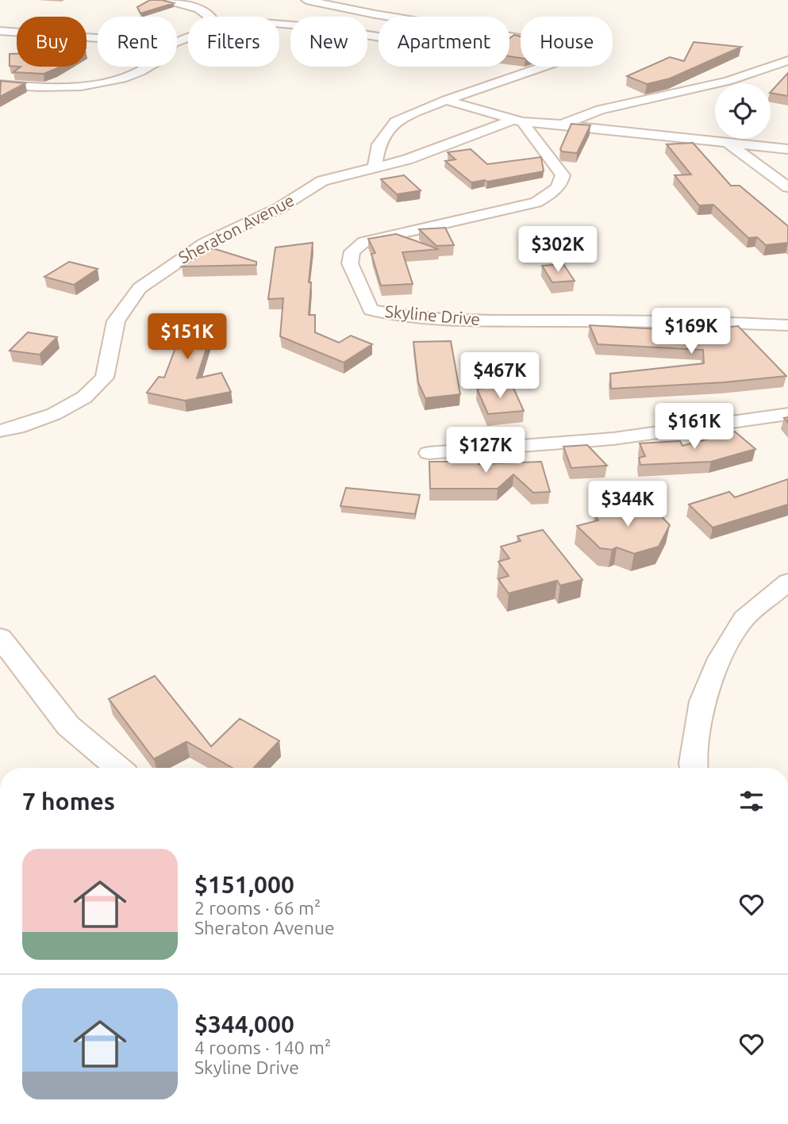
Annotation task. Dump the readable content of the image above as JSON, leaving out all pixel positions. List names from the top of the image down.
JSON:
{
  "streets": {
    "street": ["Sheraton Avenue", "Skyline Drive"]
  },
  "crossings": [
    ["Sheraton Avenue", "Skyline Drive"]
  ],
  "page": {
    "chip": [
      "Buy",
      "Rent",
      "Filters",
      "New",
      "Apartment",
      "House"
    ],
    "price": [
      "$302K",
      "$169K",
      "$151K",
      "$467K",
      "$161K",
      "$127K",
      "$344K"
    ],
    "heading": "7 homes",
    "list": [
      {
        "name": "$151,000",
        "note": "2 rooms · 66 m² · Sheraton Avenue"
      },
      {
        "name": "$344,000",
        "note": "4 rooms · 140 m² · Skyline Drive"
      }
    ]
  }
}
